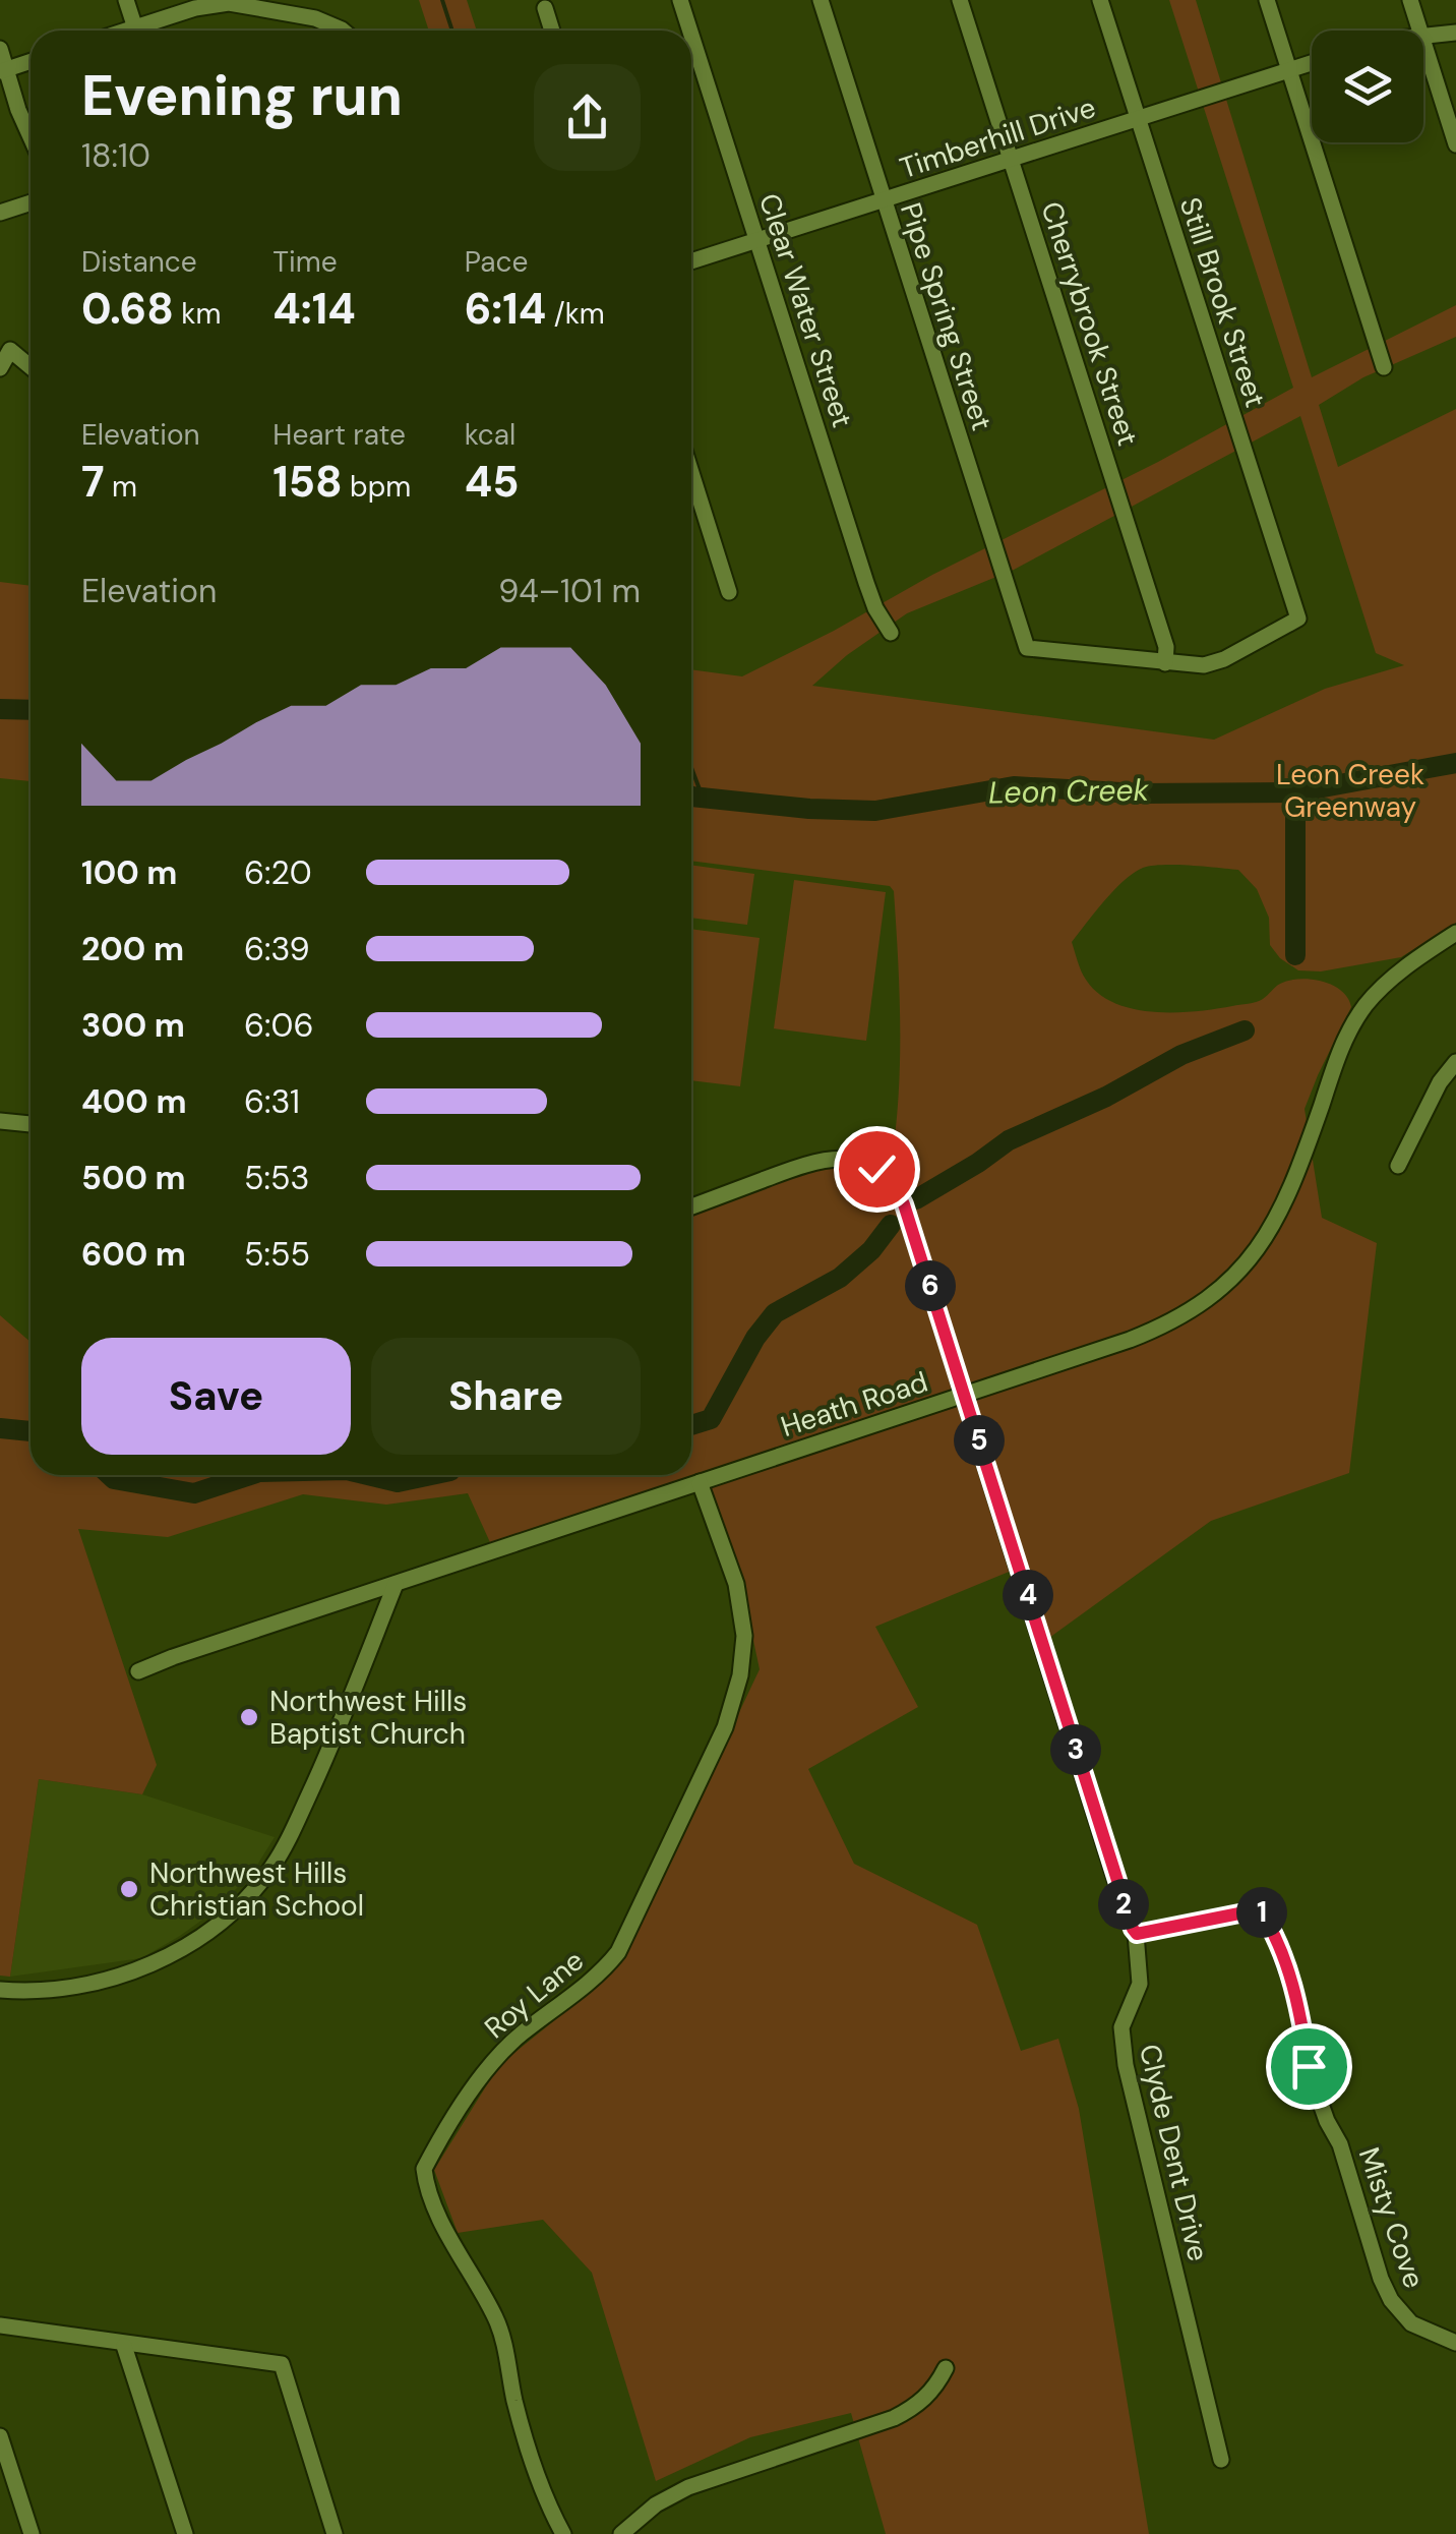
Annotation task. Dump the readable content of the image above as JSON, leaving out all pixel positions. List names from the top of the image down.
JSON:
{
  "streets": {
    "street": [
      "Timberhill Drive",
      "Still Brook Street",
      "Clear Water Street",
      "Pipe Spring Street",
      "Cherrybrook Street",
      "Heath Road",
      "Roy Lane",
      "Clyde Dent Drive",
      "Misty Cove"
    ]
  },
  "crossings": [
    ["Timberhill Drive", "Still Brook Street"],
    ["Timberhill Drive", "Clear Water Street"],
    ["Timberhill Drive", "Pipe Spring Street"],
    ["Timberhill Drive", "Cherrybrook Street"],
    ["Still Brook Street", "Pipe Spring Street"],
    ["Still Brook Street", "Cherrybrook Street"],
    ["Pipe Spring Street", "Cherrybrook Street"],
    ["Heath Road", "Roy Lane"],
    ["Heath Road", "Clyde Dent Drive"],
    ["Clyde Dent Drive", "Misty Cove"]
  ],
  "water": ["Leon Creek"],
  "parks": ["Leon Creek Greenway"],
  "places": ["Northwest Hills Baptist Church", "Northwest Hills Christian School"],
  "page": {
    "heading": ["Evening run", "18:10"],
    "stats": [
      ["Distance", "0.68 km"],
      ["Time", "4:14"],
      ["Pace", "6:14 /km"],
      ["Elevation", "7 m"],
      ["Heart rate", "158 bpm"],
      ["kcal", "45"]
    ],
    "chart": ["Elevation", "94–101 m"],
    "list": [
      {
        "name": "100 m",
        "note": "6:20"
      },
      {
        "name": "200 m",
        "note": "6:39"
      },
      {
        "name": "300 m",
        "note": "6:06"
      },
      {
        "name": "400 m",
        "note": "6:31"
      },
      {
        "name": "500 m",
        "note": "5:53"
      },
      {
        "name": "600 m",
        "note": "5:55"
      }
    ],
    "pins": [
      "6",
      "5",
      "4",
      "3",
      "2",
      "1"
    ],
    "buttons": ["Save", "Share"]
  }
}
